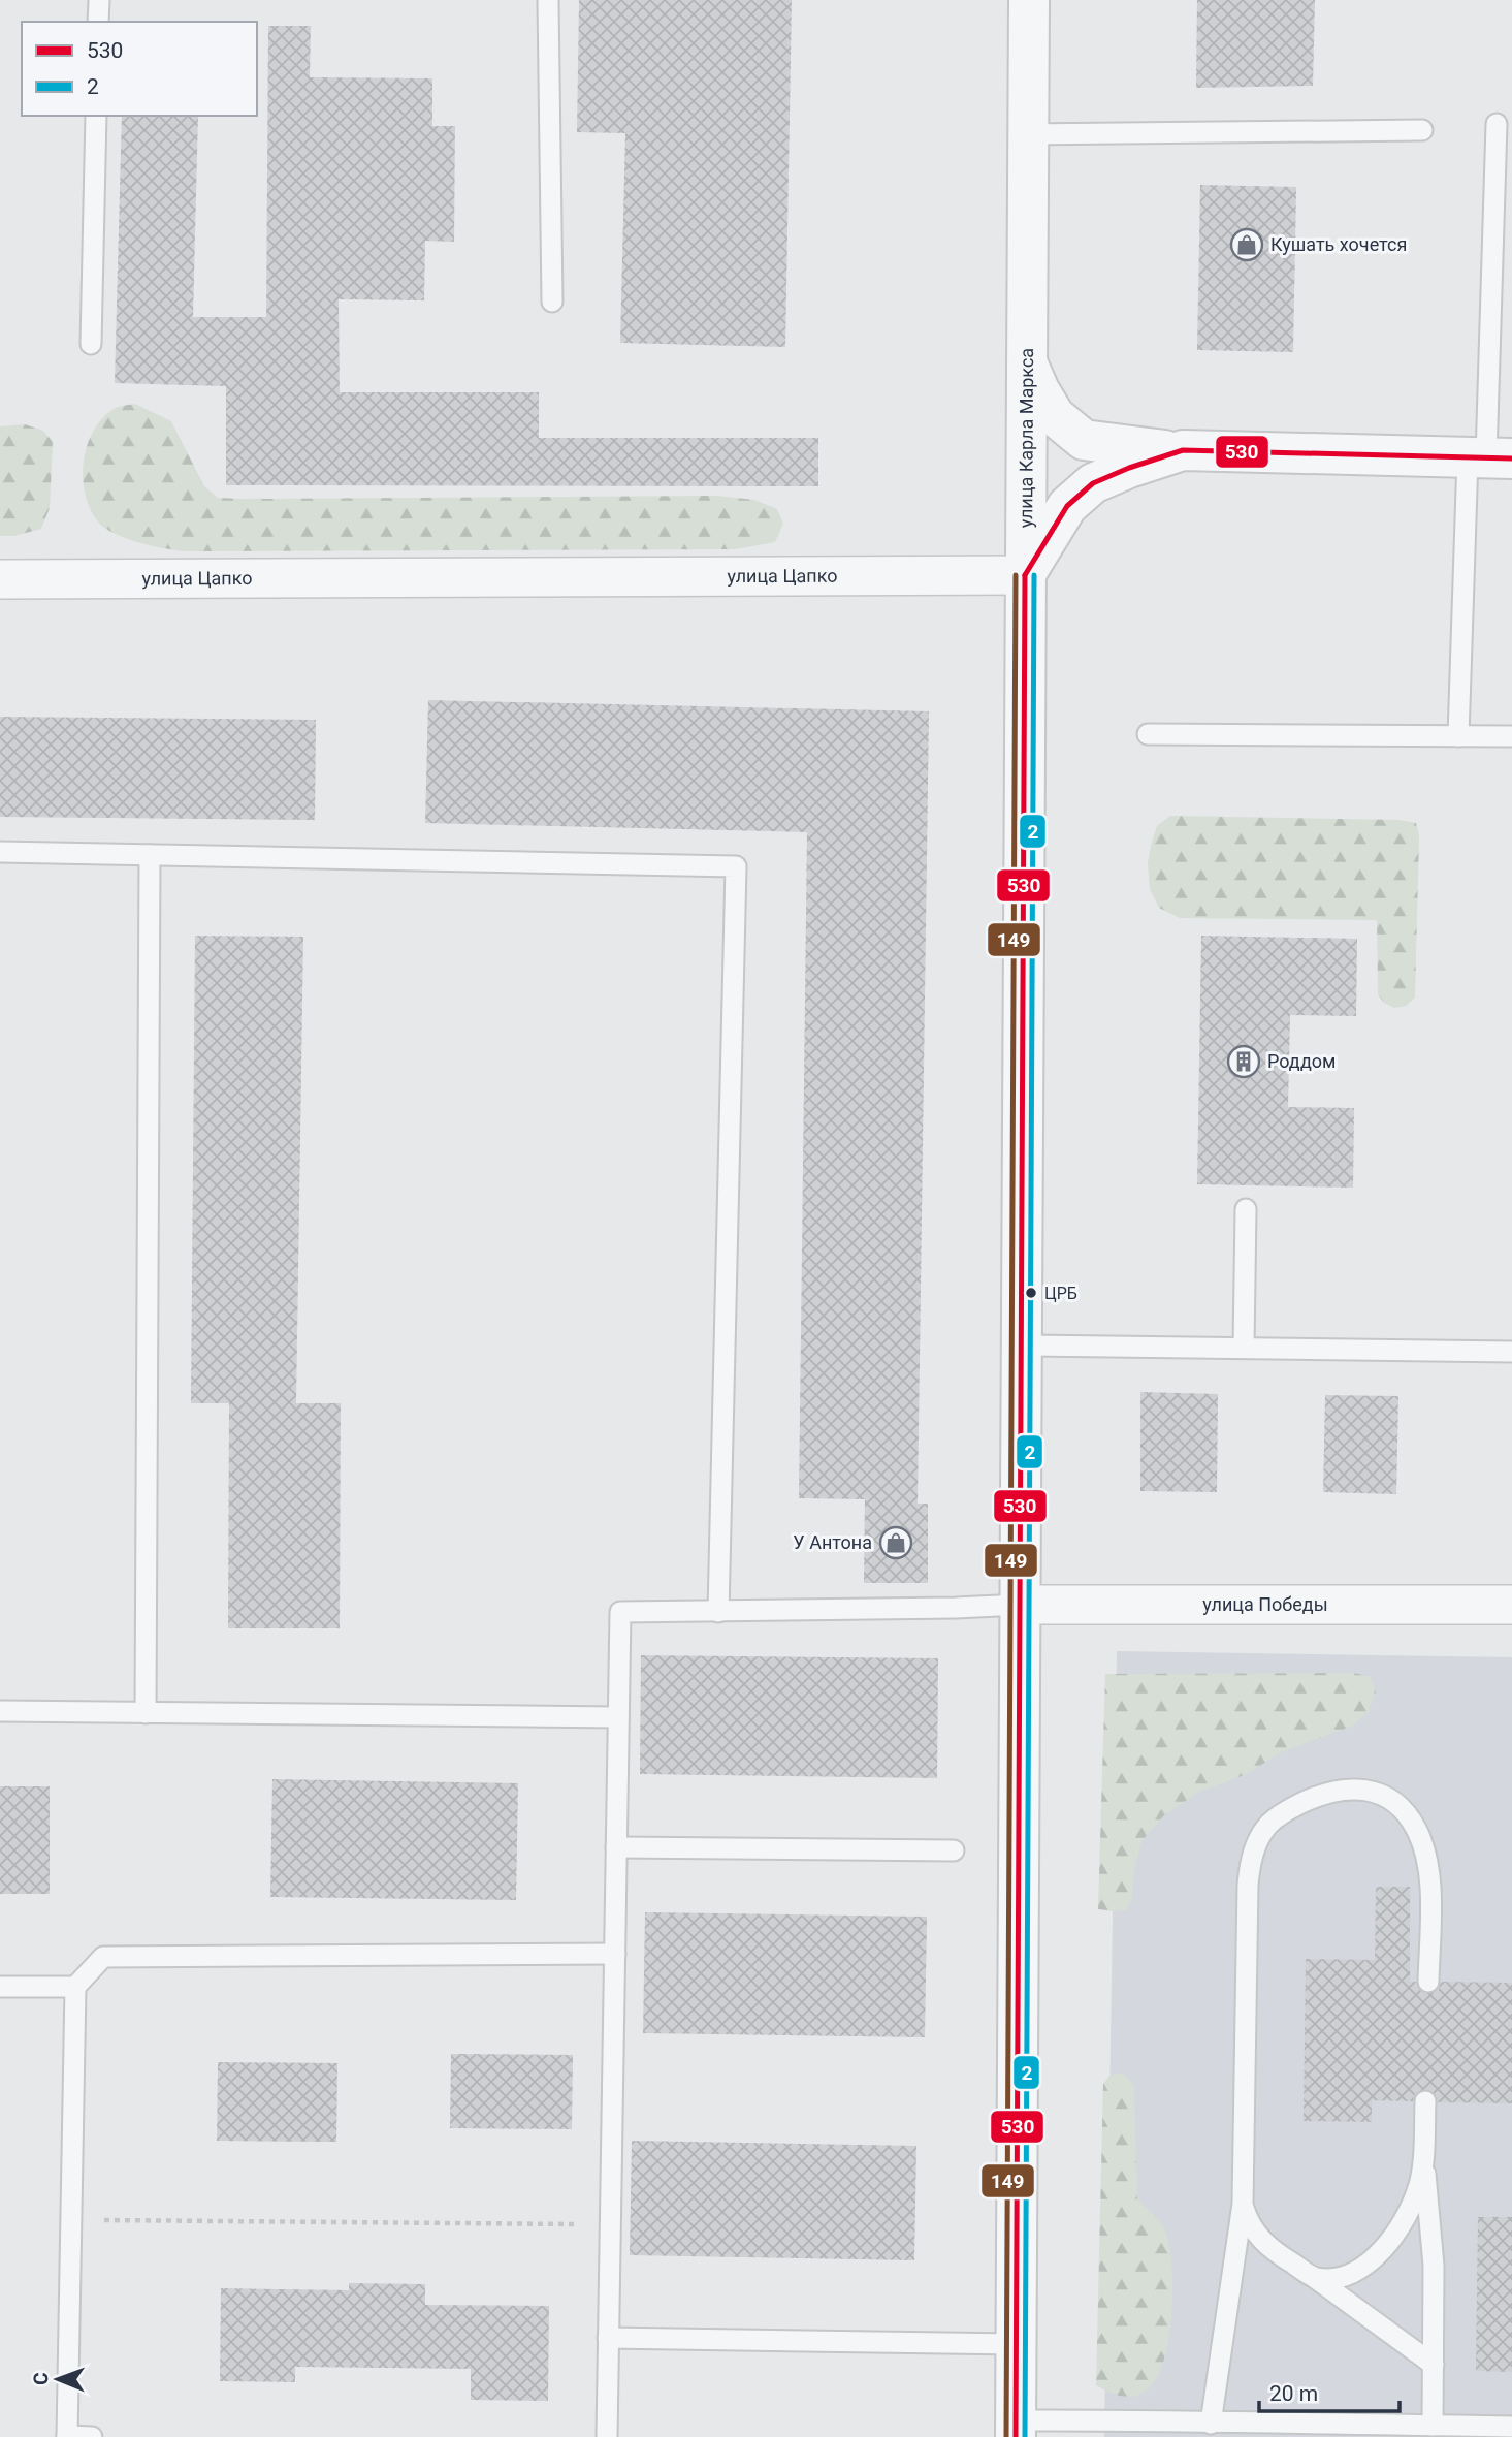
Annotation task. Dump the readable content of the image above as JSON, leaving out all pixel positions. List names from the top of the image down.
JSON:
{
  "streets": {
    "street": ["улица Карла Маркса", "улица Цапко", "улица Победы"]
  },
  "crossings": [
    ["улица Карла Маркса", "улица Цапко"],
    ["улица Карла Маркса", "улица Победы"]
  ],
  "places": {
    "shop": ["Кушать хочется", "У Антона"],
    "building": ["Роддом"],
    "other": ["ЦРБ"]
  },
  "lines": ["transit line 530", "transit line 2", "transit line 149"],
  "legend": ["530", "2"],
  "scale_bar": "20 m",
  "north": "left"
}
